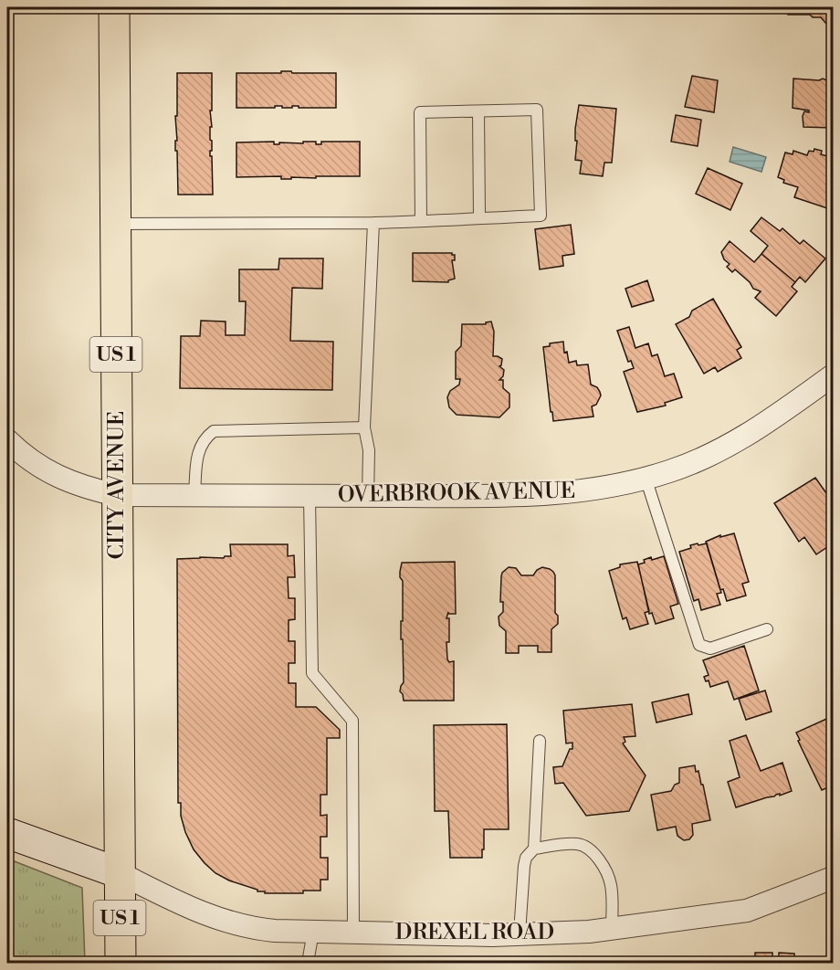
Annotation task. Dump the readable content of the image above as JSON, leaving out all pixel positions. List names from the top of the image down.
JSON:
{
  "streets": {
    "highway": ["US 1", "CITY AVENUE"],
    "street": ["OVERBROOK AVENUE", "DREXEL ROAD"]
  },
  "crossings": [
    ["CITY AVENUE", "OVERBROOK AVENUE"],
    ["CITY AVENUE", "DREXEL ROAD"]
  ]
}
